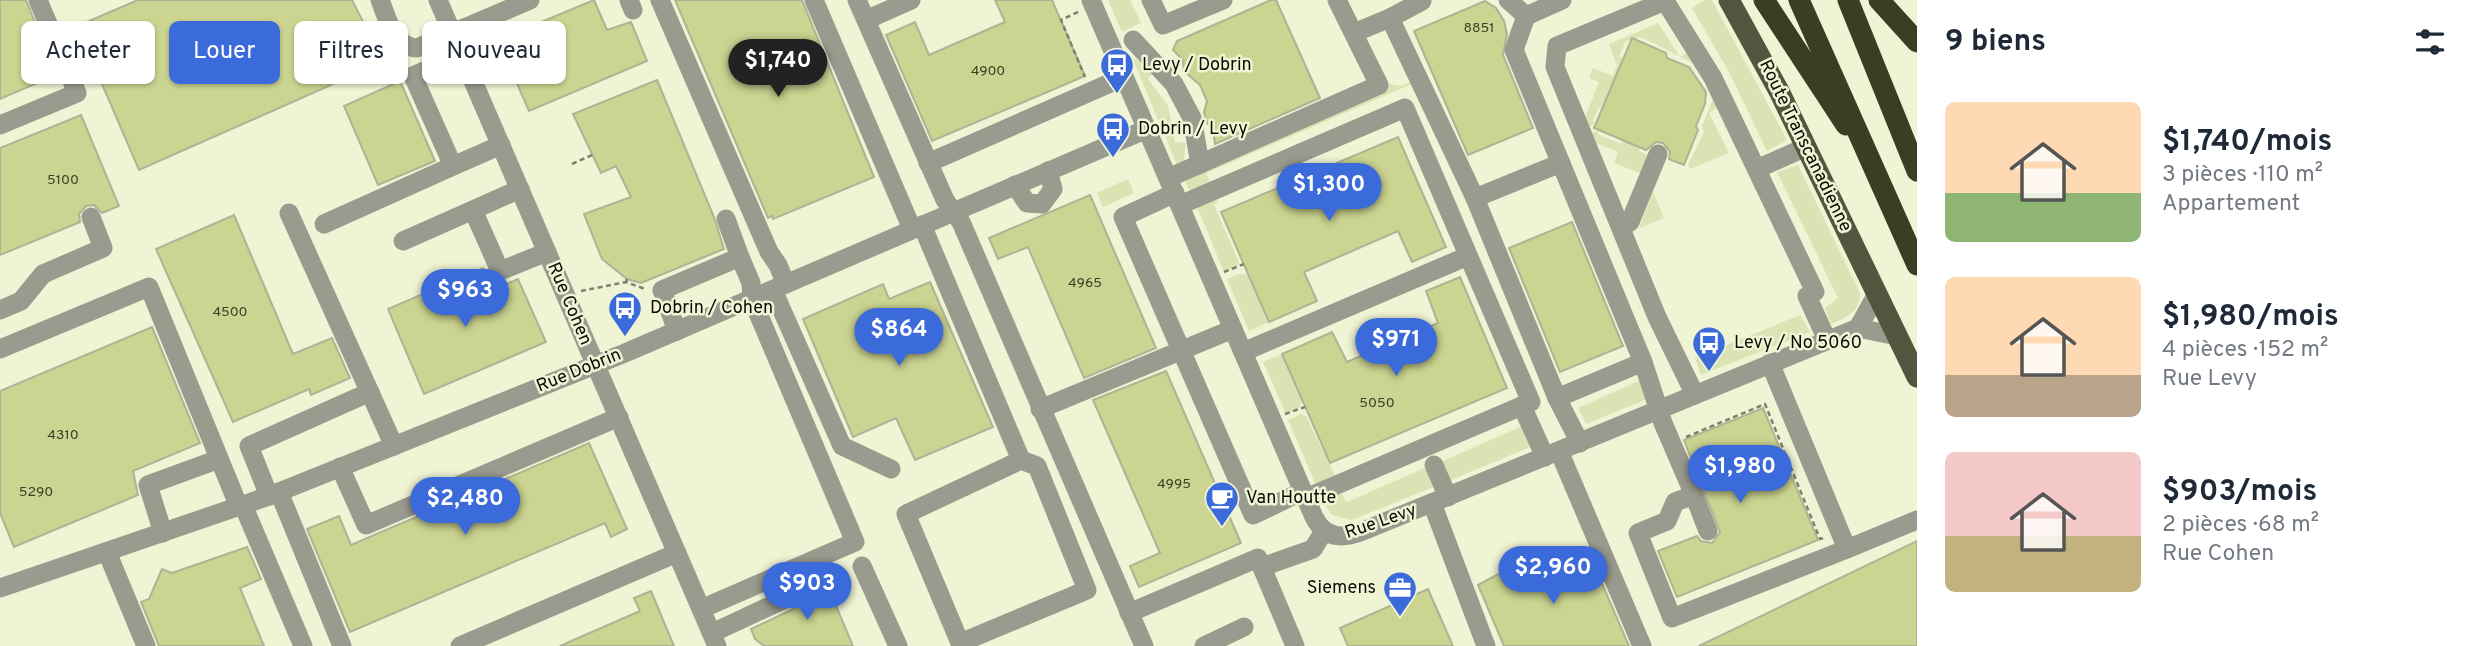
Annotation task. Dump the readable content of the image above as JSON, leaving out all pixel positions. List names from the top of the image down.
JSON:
{
  "streets": {
    "main road": ["Route Transcanadienne"],
    "street": ["Rue Cohen", "Rue Dobrin", "Rue Levy"]
  },
  "crossings": [
    ["Rue Cohen", "Rue Dobrin"],
    ["Rue Dobrin", "Rue Levy"]
  ],
  "places": {
    "bus stop": [
      "Levy / Dobrin",
      "Dobrin / Levy",
      "Dobrin / Cohen",
      "Levy / No 5060"
    ],
    "cafe": ["Van Houtte"],
    "office": ["Siemens"]
  },
  "house_numbers": [
    "8851",
    "4900",
    "5100",
    "4965",
    "4500",
    "5050",
    "4310",
    "4995",
    "5290"
  ],
  "page": {
    "heading": "9 biens",
    "chip": [
      "Acheter",
      "Louer",
      "Filtres",
      "Nouveau"
    ],
    "price": [
      "$1,740",
      "$1,300",
      "$963",
      "$864",
      "$971",
      "$1,980",
      "$2,480",
      "$2,960",
      "$903"
    ],
    "list": [
      {
        "name": "$1,740/mois",
        "note": "3 pièces · 110 m² · Appartement"
      },
      {
        "name": "$1,980/mois",
        "note": "4 pièces · 152 m² · Rue Levy"
      },
      {
        "name": "$903/mois",
        "note": "2 pièces · 68 m² · Rue Cohen"
      }
    ]
  }
}
